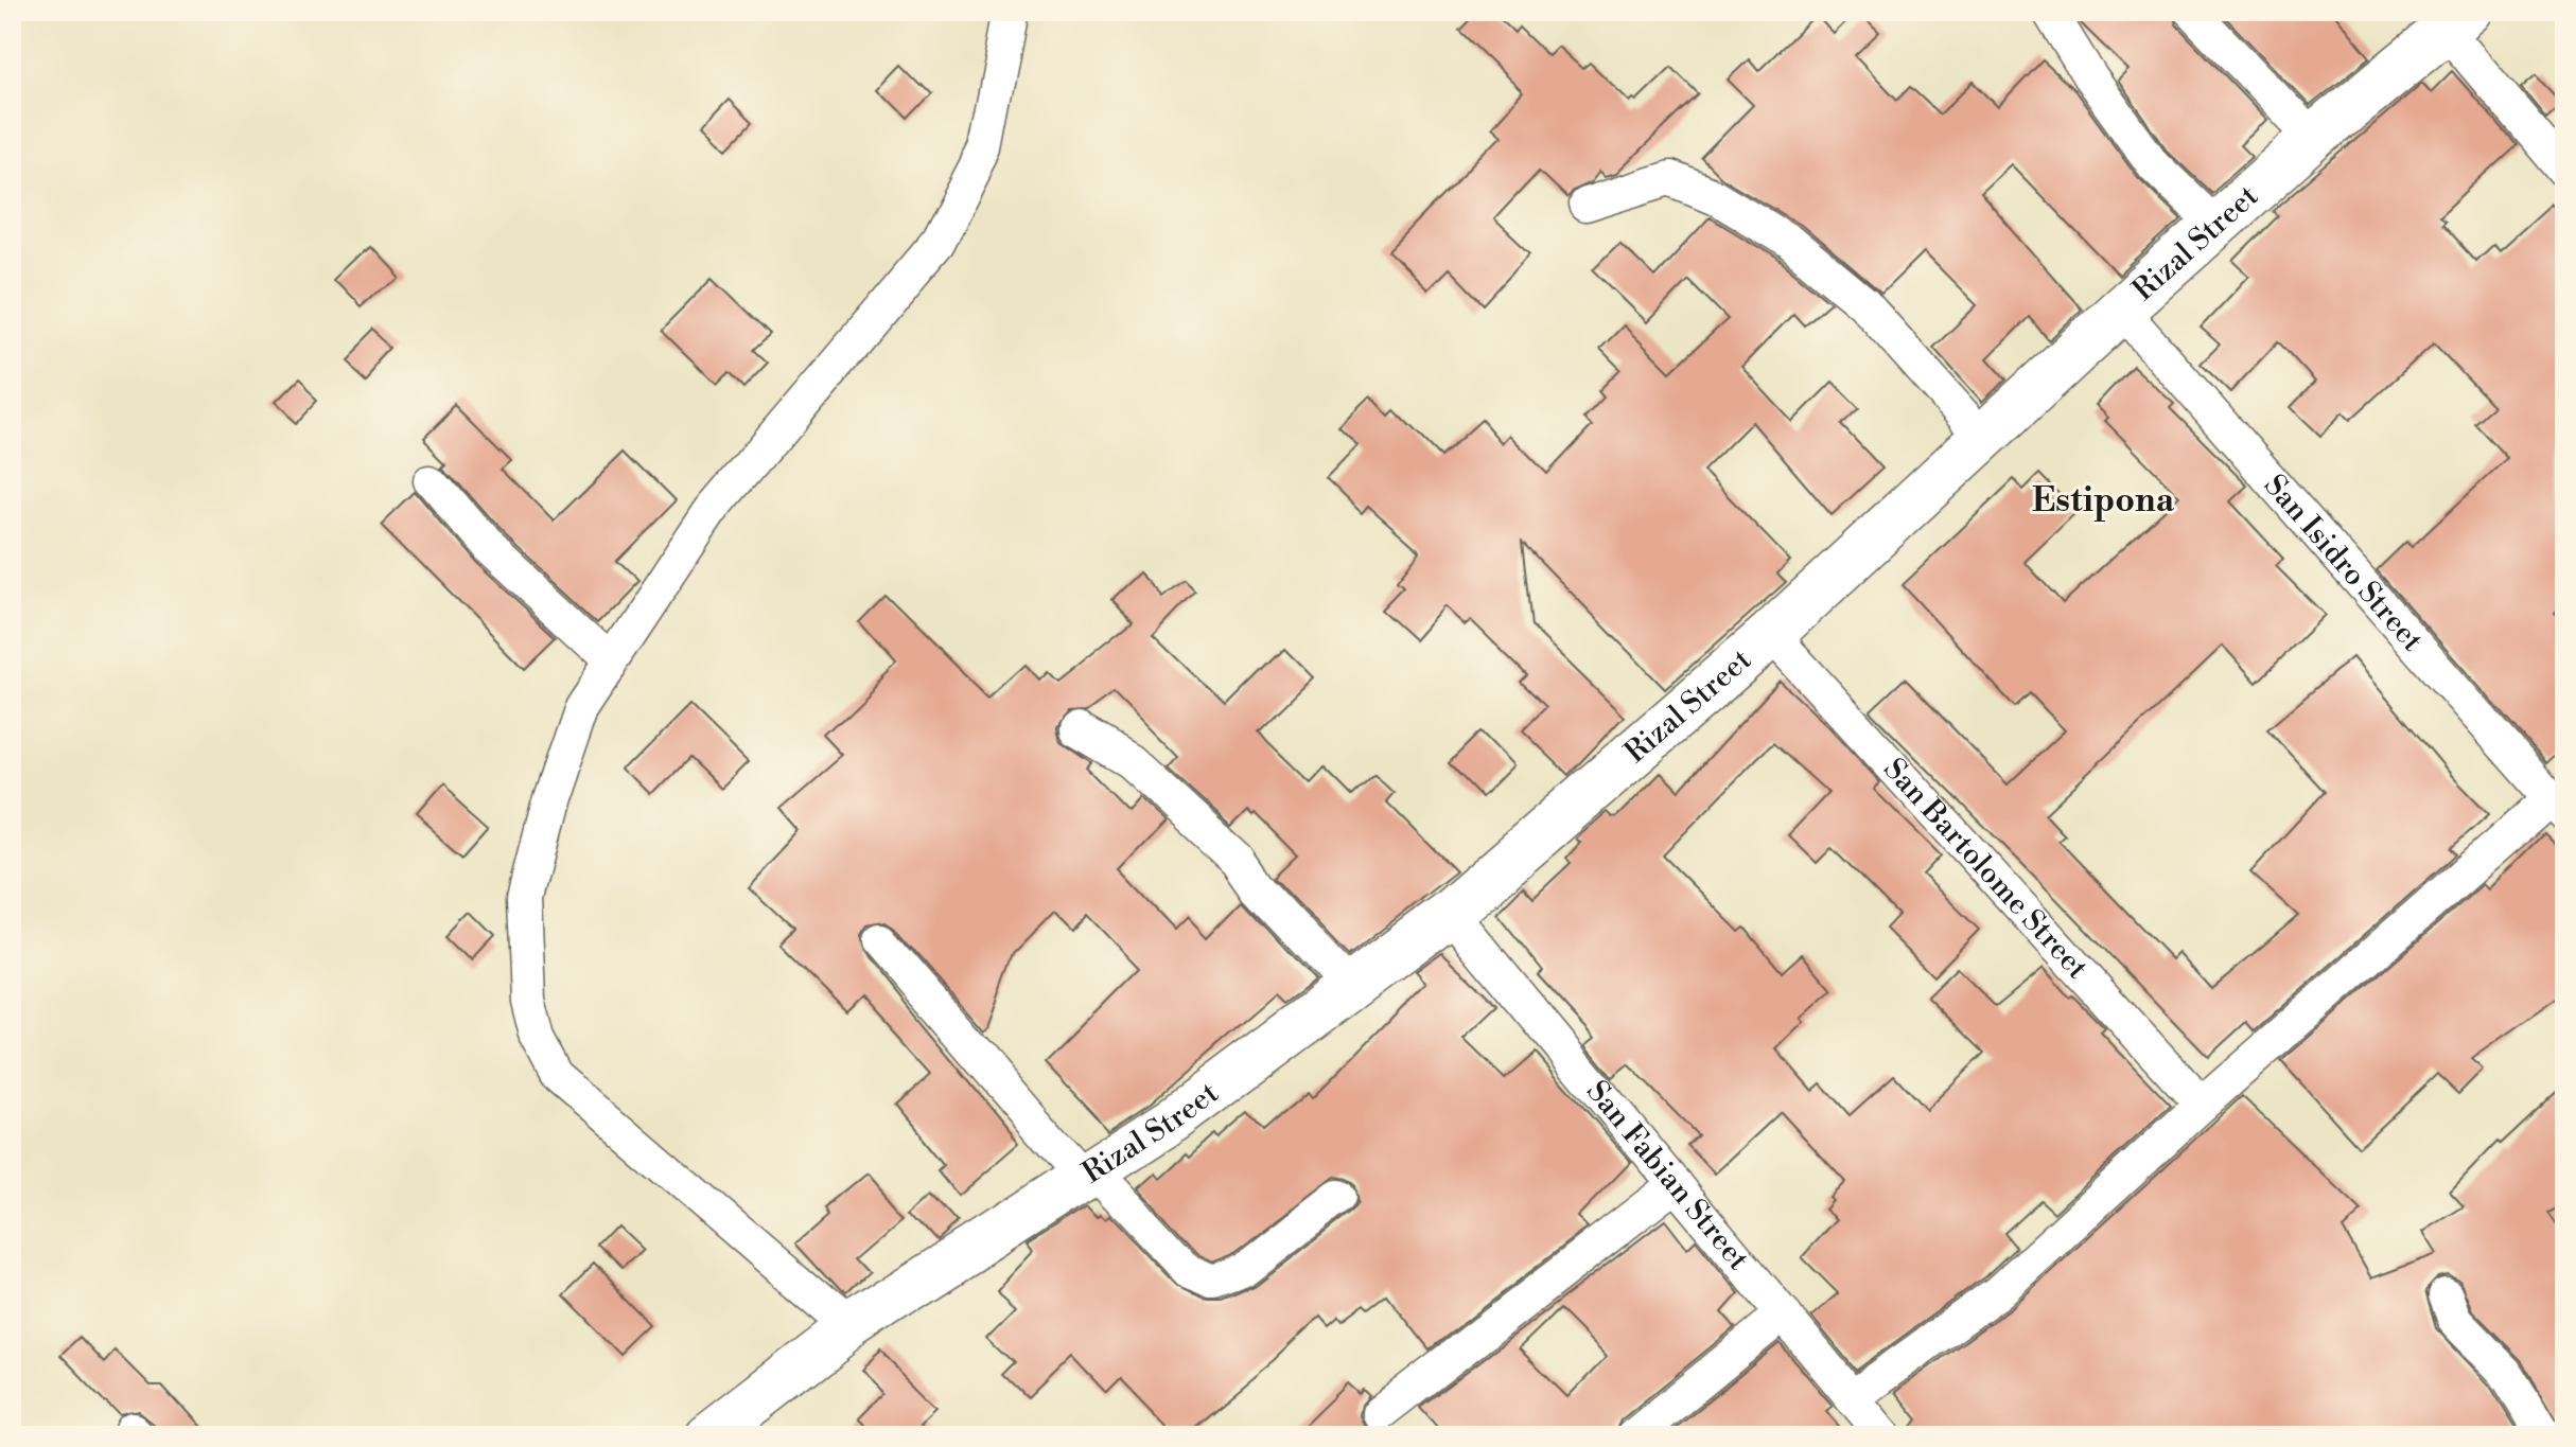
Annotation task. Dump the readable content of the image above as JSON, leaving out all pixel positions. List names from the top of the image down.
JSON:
{
  "streets": {
    "main road": ["Rizal Street"],
    "street": ["San Isidro Street", "San Bartolome Street", "San Fabian Street"]
  },
  "crossings": [
    ["Rizal Street", "San Isidro Street"],
    ["Rizal Street", "San Bartolome Street"],
    ["Rizal Street", "San Fabian Street"]
  ],
  "districts": ["Estipona"]
}
